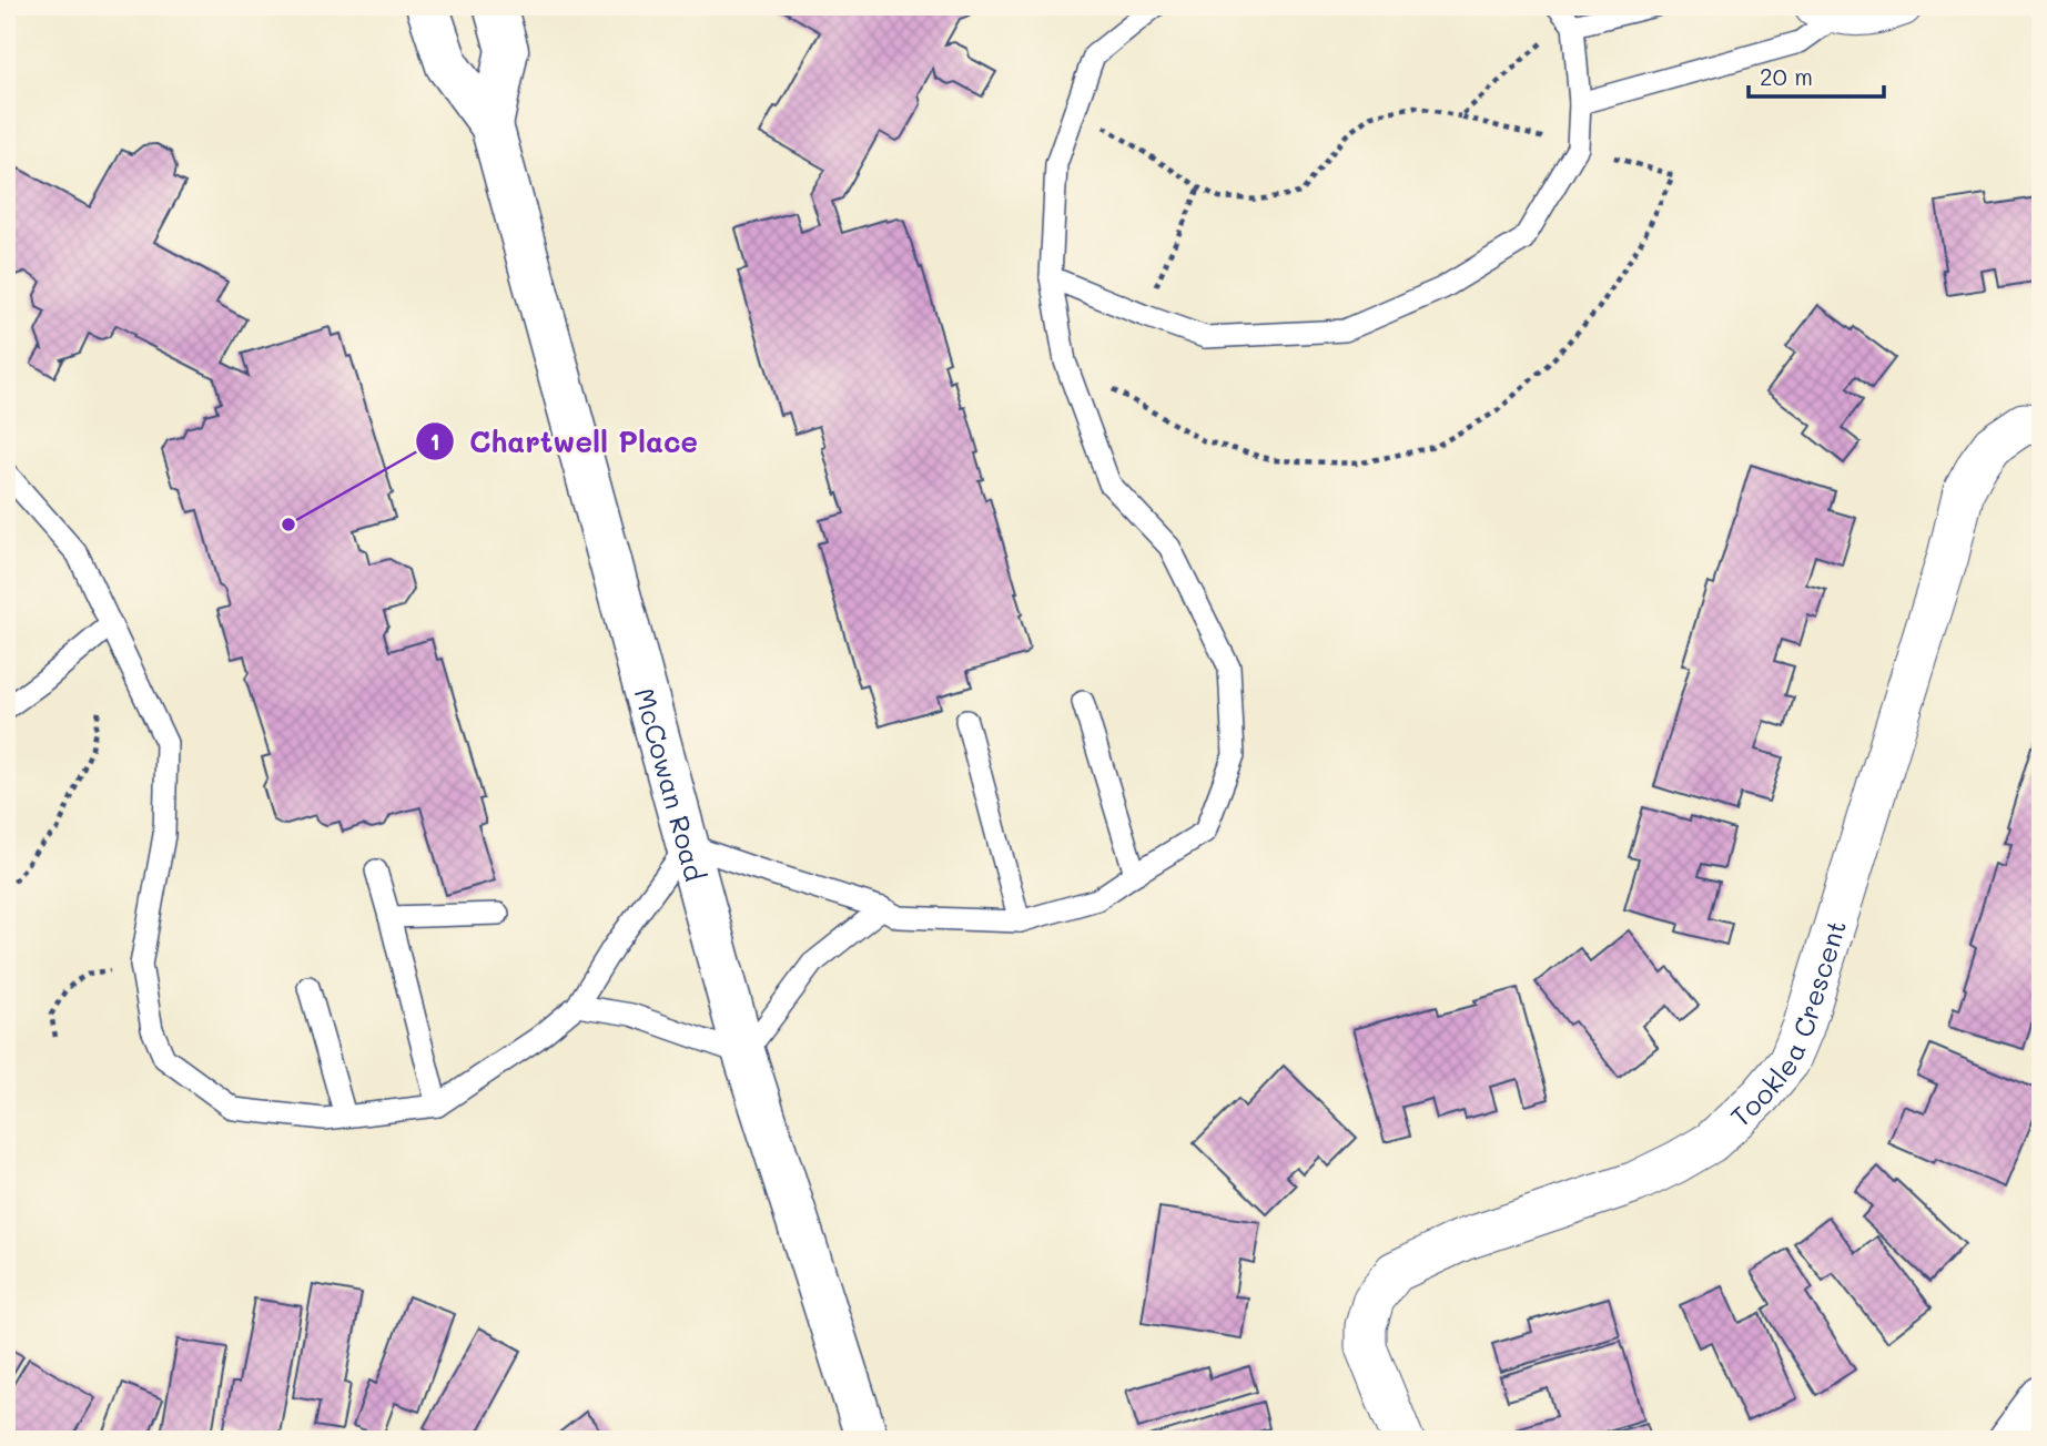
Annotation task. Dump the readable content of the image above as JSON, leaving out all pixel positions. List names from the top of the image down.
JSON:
{
  "streets": {
    "main road": ["McCowan Road"],
    "street": ["Tooklea Crescent"]
  },
  "places": ["Chartwell Place"],
  "scale_bar": "20 m"
}
